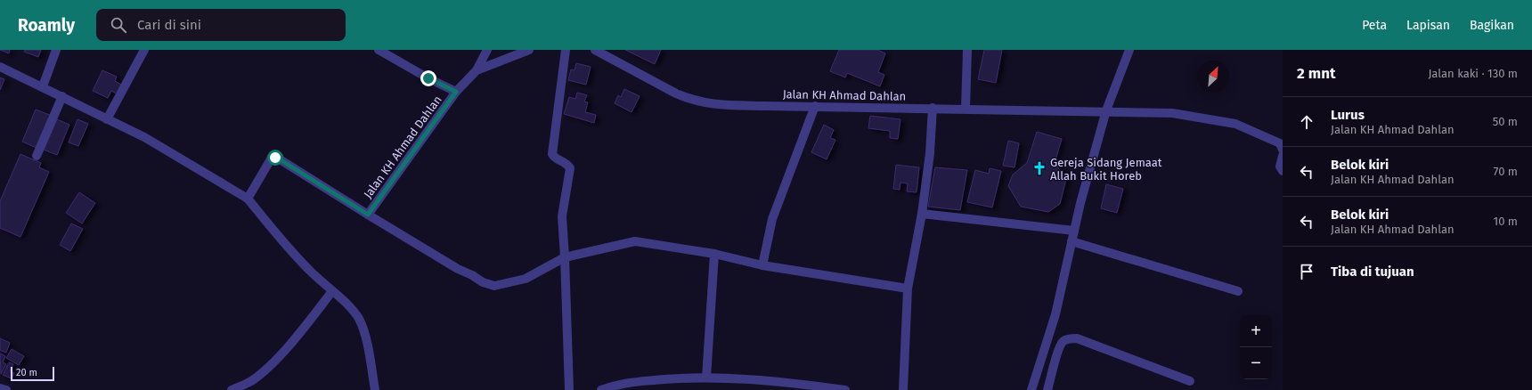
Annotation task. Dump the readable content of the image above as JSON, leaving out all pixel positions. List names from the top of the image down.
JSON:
{
  "streets": {
    "street": ["Jalan KH Ahmad Dahlan"]
  },
  "places": {
    "church": ["Gereja Sidang Jemaat Allah Bukit Horeb"]
  },
  "scale_bar": "20 m",
  "north": "top right",
  "page": {
    "header": "Roamly",
    "search": "Cari di sini",
    "nav": ["Peta", "Lapisan", "Bagikan"],
    "heading": ["2 mnt", "Jalan kaki · 130 m"],
    "list": [
      ["Lurus", "Jalan KH Ahmad Dahlan", "50 m"],
      ["Belok kiri", "Jalan KH Ahmad Dahlan", "70 m"],
      ["Belok kiri", "Jalan KH Ahmad Dahlan", "10 m"],
      "Tiba di tujuan"
    ],
    "map_buttons": ["+", "−"],
    "scale": "20 m"
  }
}
